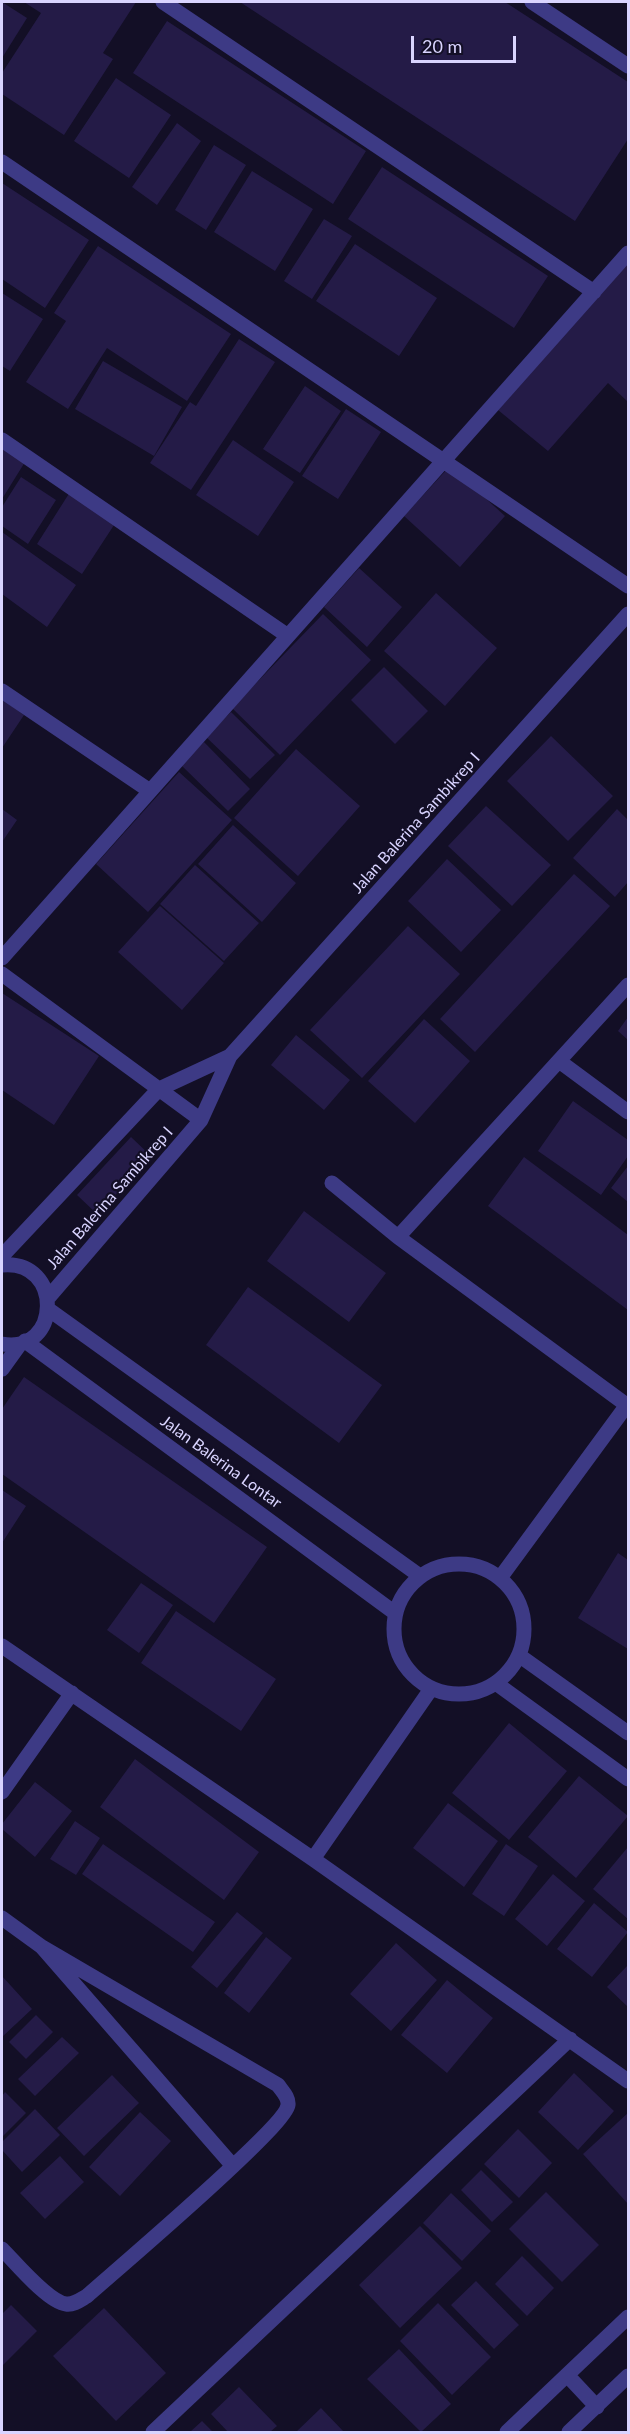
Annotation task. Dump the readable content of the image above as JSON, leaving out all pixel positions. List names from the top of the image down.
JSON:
{
  "streets": {
    "street": ["Jalan Balerina Sambikrep I", "Jalan Balerina Lontar"]
  },
  "crossings": [
    ["Jalan Balerina Sambikrep I", "Jalan Balerina Lontar"]
  ],
  "scale_bar": "20 m"
}
